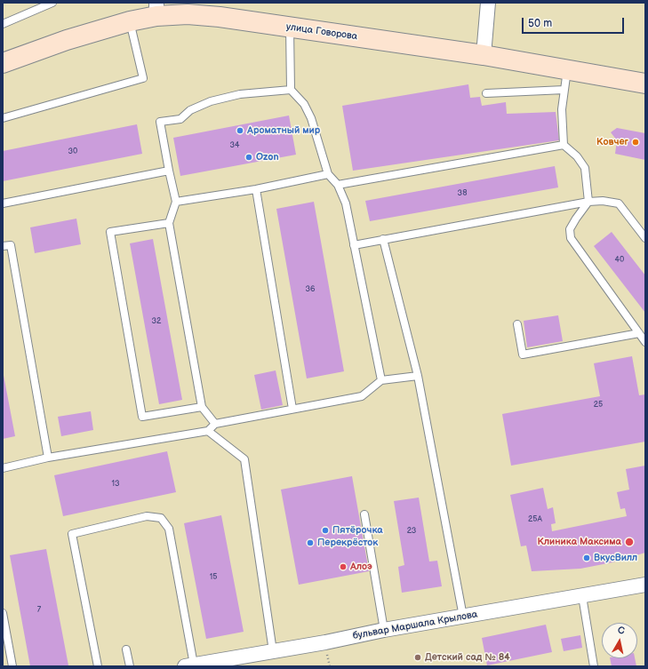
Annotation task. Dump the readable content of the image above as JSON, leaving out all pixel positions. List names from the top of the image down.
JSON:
{
  "streets": {
    "main road": ["улица Говорова"],
    "street": ["бульвар Маршала Крылова"]
  },
  "places": [
    "Ароматный мир",
    "Ковчег",
    "Ozon",
    "Пятёрочка",
    "Клиника Максима",
    "Перекрёсток",
    "ВкусВилл",
    "Алоэ",
    "Детский сад № 84"
  ],
  "house_numbers": [
    "34",
    "30",
    "38",
    "40",
    "36",
    "32",
    "25",
    "13",
    "25А",
    "23",
    "15",
    "7"
  ],
  "scale_bar": "50 m",
  "north": "top"
}
